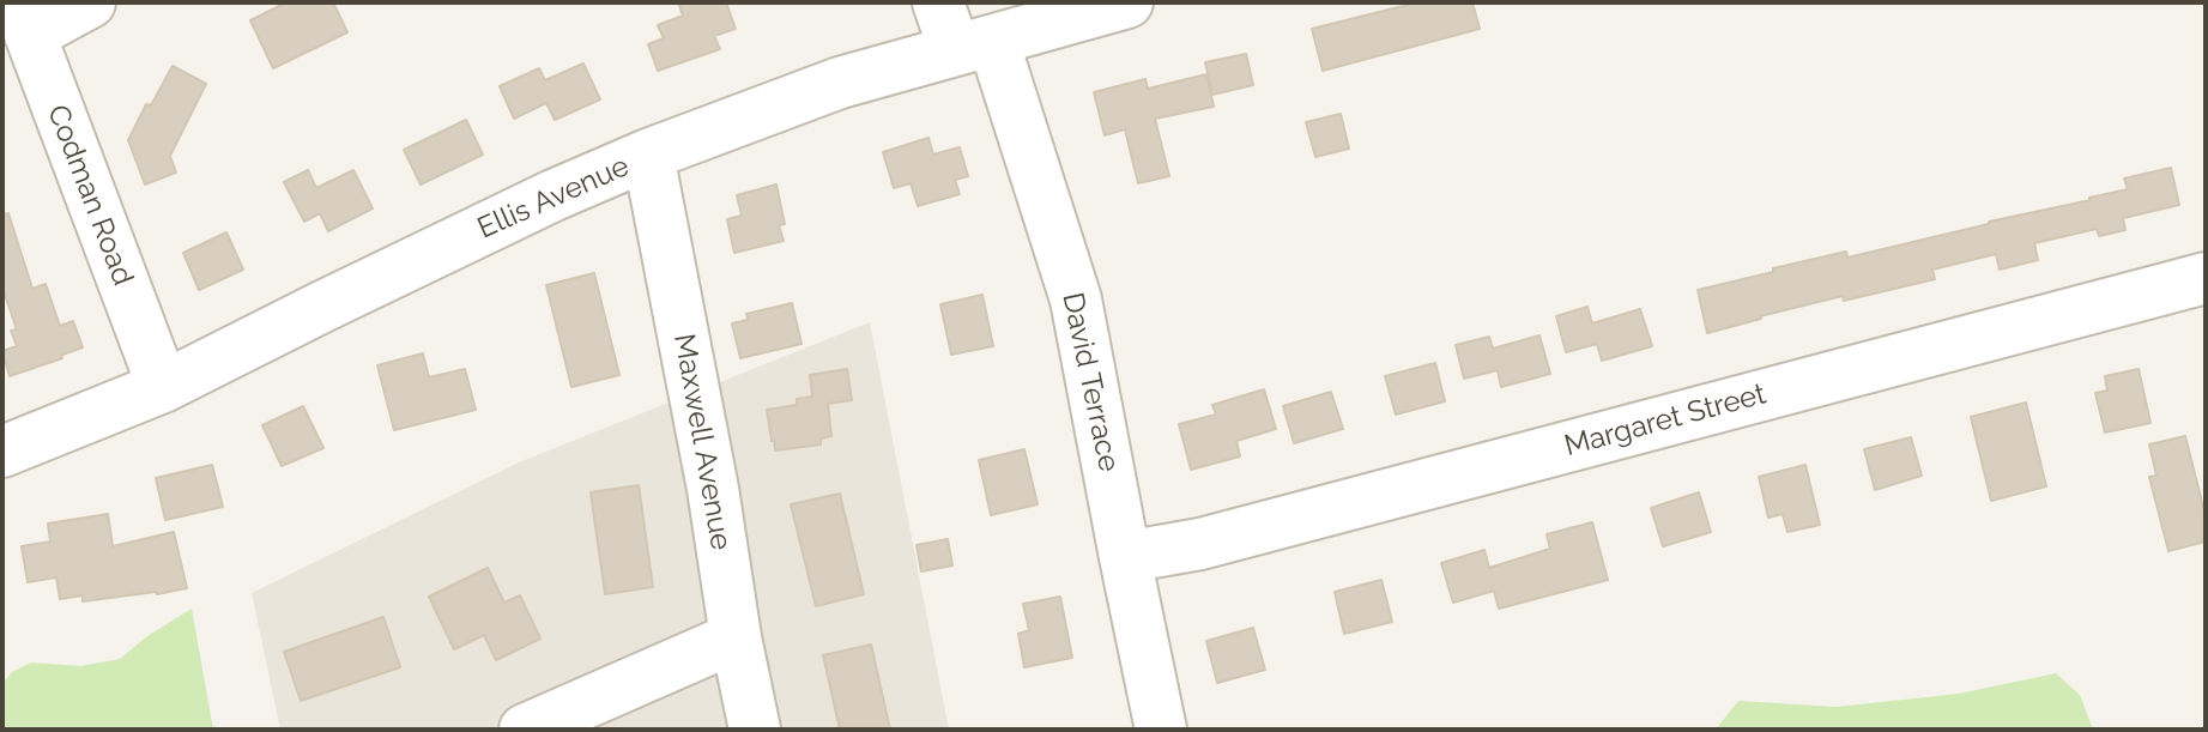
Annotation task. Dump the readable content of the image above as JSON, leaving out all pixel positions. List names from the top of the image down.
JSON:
{
  "streets": {
    "street": [
      "Codman Road",
      "Ellis Avenue",
      "David Terrace",
      "Margaret Street",
      "Maxwell Avenue"
    ]
  },
  "crossings": [
    ["Codman Road", "Ellis Avenue"],
    ["Ellis Avenue", "David Terrace"],
    ["Ellis Avenue", "Maxwell Avenue"],
    ["David Terrace", "Margaret Street"]
  ]
}
